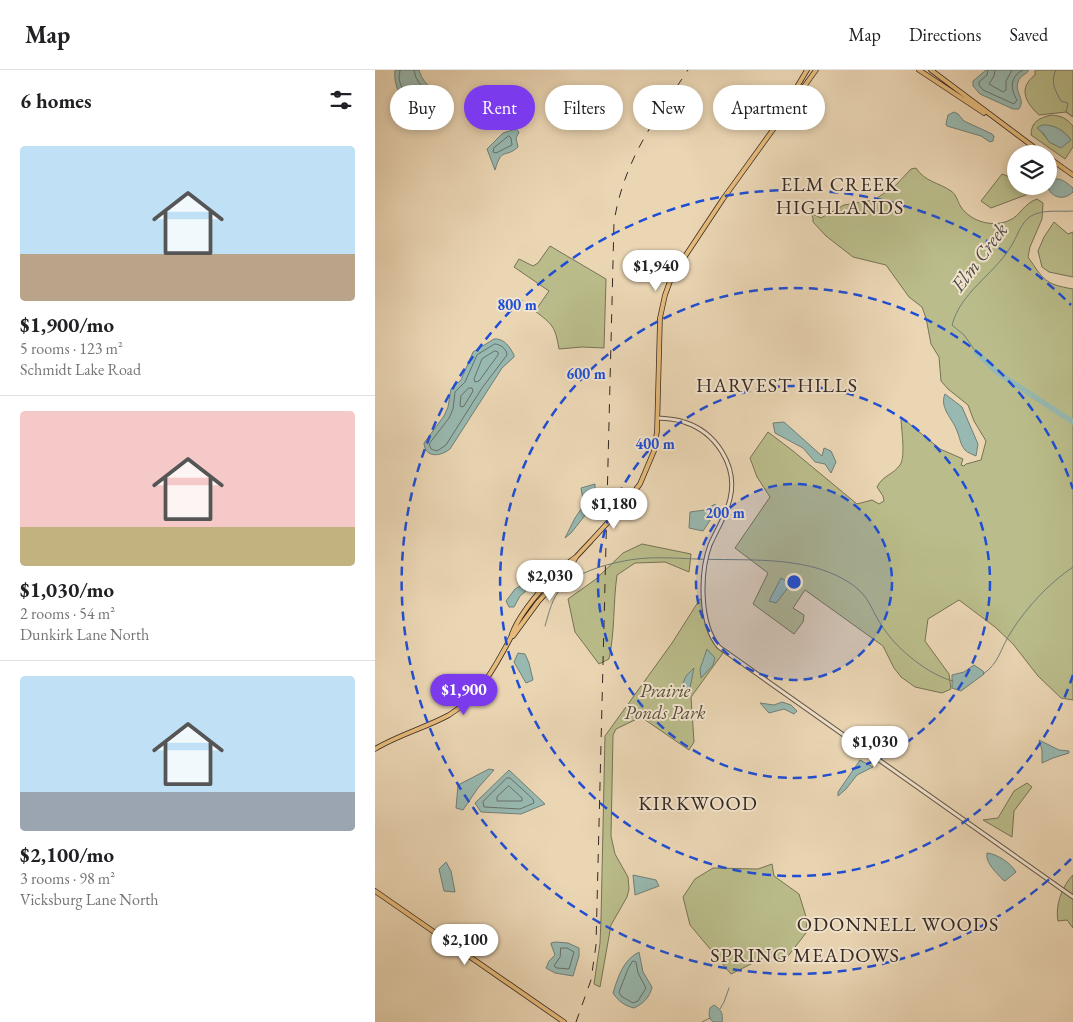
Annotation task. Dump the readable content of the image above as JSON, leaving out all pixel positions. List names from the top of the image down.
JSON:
{
  "districts": [
    "ELM CREEK HIGHLANDS",
    "HARVEST HILLS",
    "KIRKWOOD",
    "ODONNELL WOODS",
    "SPRING MEADOWS"
  ],
  "water": ["Elm Creek"],
  "parks": ["Prairie Ponds Park"],
  "page": {
    "header": "Map",
    "nav": ["Map", "Directions", "Saved"],
    "heading": "6 homes",
    "chip": [
      "Buy",
      "Rent",
      "Filters",
      "New",
      "Apartment"
    ],
    "list": [
      {
        "name": "$1,900/mo",
        "note": "5 rooms · 123 m² · Schmidt Lake Road"
      },
      {
        "name": "$1,030/mo",
        "note": "2 rooms · 54 m² · Dunkirk Lane North"
      },
      {
        "name": "$2,100/mo",
        "note": "3 rooms · 98 m² · Vicksburg Lane North"
      }
    ],
    "price": [
      "$1,940",
      "$1,180",
      "$2,030",
      "$1,900",
      "$1,030",
      "$2,100"
    ]
  },
  "rings": [
    "800 m",
    "600 m",
    "400 m",
    "200 m"
  ]
}
